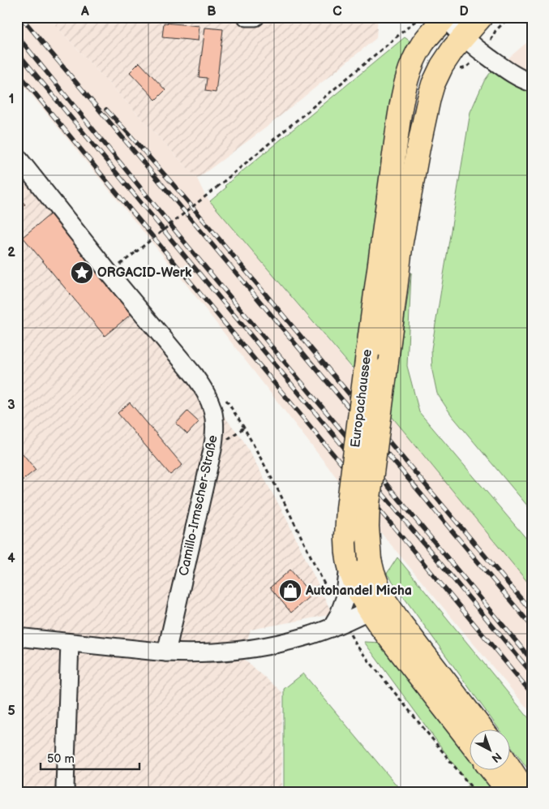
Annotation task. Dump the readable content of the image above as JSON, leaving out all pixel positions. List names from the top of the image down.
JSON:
{
  "streets": {
    "main road": ["Europachaussee"],
    "street": ["Camillo-Irmscher-Straße"]
  },
  "places": {
    "place": ["ORGACID-Werk"],
    "shop": ["Autohandel Micha"]
  },
  "scale_bar": "50 m",
  "north": "bottom right",
  "grid": {
    "columns": [
      "A",
      "B",
      "C",
      "D"
    ],
    "rows": [
      "1",
      "2",
      "3",
      "4",
      "5"
    ]
  }
}
